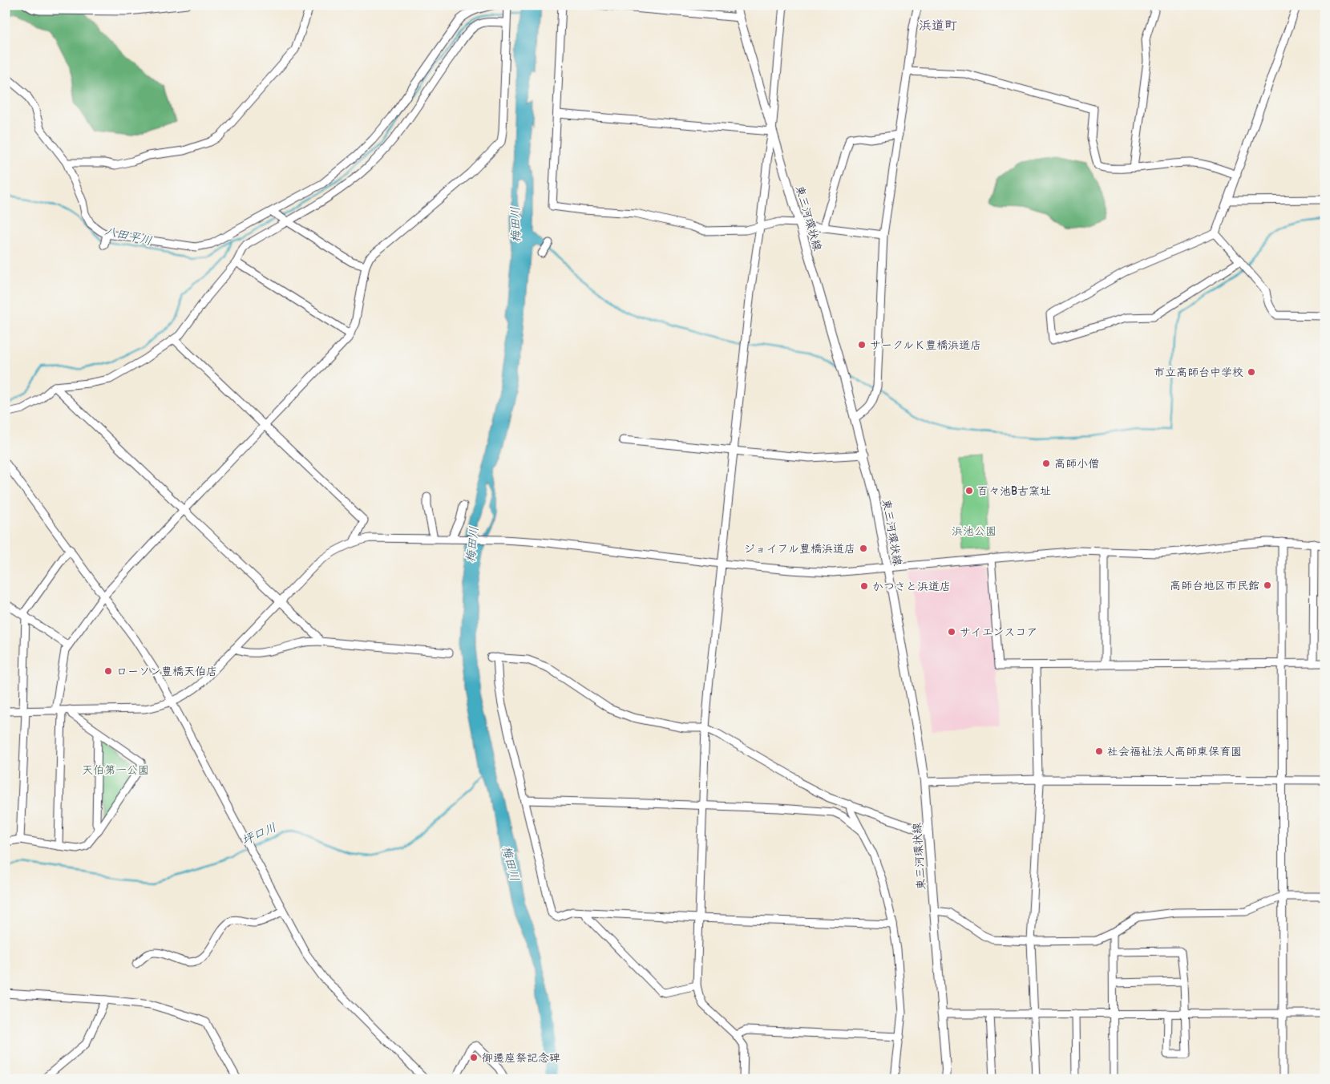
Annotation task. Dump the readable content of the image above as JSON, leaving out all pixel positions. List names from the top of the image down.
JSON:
{
  "streets": {
    "main road": ["東三河環状線"]
  },
  "districts": ["浜道町"],
  "water": ["梅田川", "八田平川", "坪口川"],
  "parks": ["浜池公園", "天伯第一公園"],
  "places": [
    "サークルＫ豊橋浜道店",
    "市立高師台中学校",
    "高師小僧",
    "百々池B古窯址",
    "ジョイフル豊橋浜道店",
    "高師台地区市民館",
    "かつさと浜道店",
    "サイエンスコア",
    "ローソン豊橋天伯店",
    "社会福祉法人高師東保育園",
    "御遷座祭記念碑"
  ]
}
